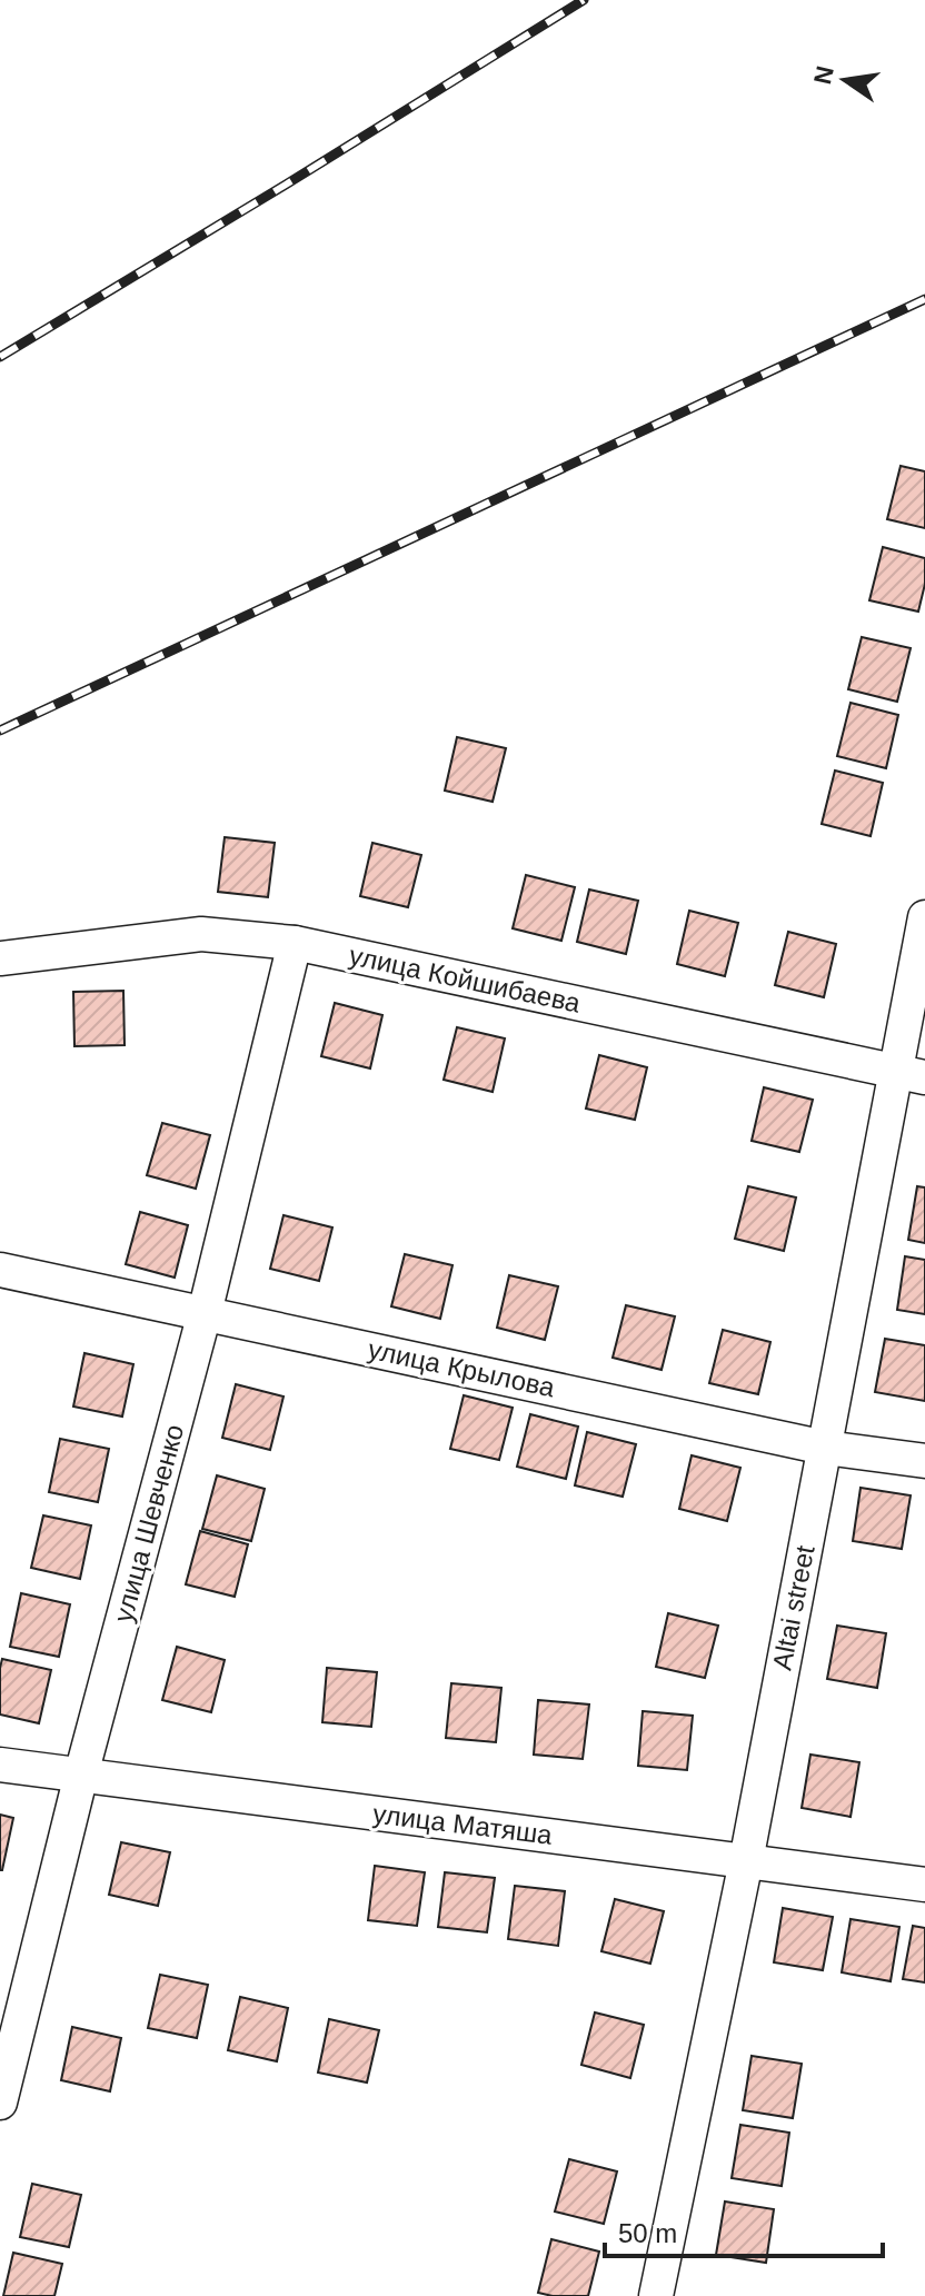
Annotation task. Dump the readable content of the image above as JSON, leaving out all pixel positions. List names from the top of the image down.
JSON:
{
  "streets": {
    "street": [
      "улица Койшибаева",
      "улица Крылова",
      "улица Шевченко",
      "Altai street",
      "улица Матяша"
    ]
  },
  "crossings": [
    ["улица Койшибаева", "улица Шевченко"],
    ["улица Койшибаева", "Altai street"],
    ["улица Крылова", "улица Шевченко"],
    ["улица Крылова", "Altai street"],
    ["улица Шевченко", "улица Матяша"],
    ["Altai street", "улица Матяша"]
  ],
  "scale_bar": "50 m",
  "north": "left"
}
